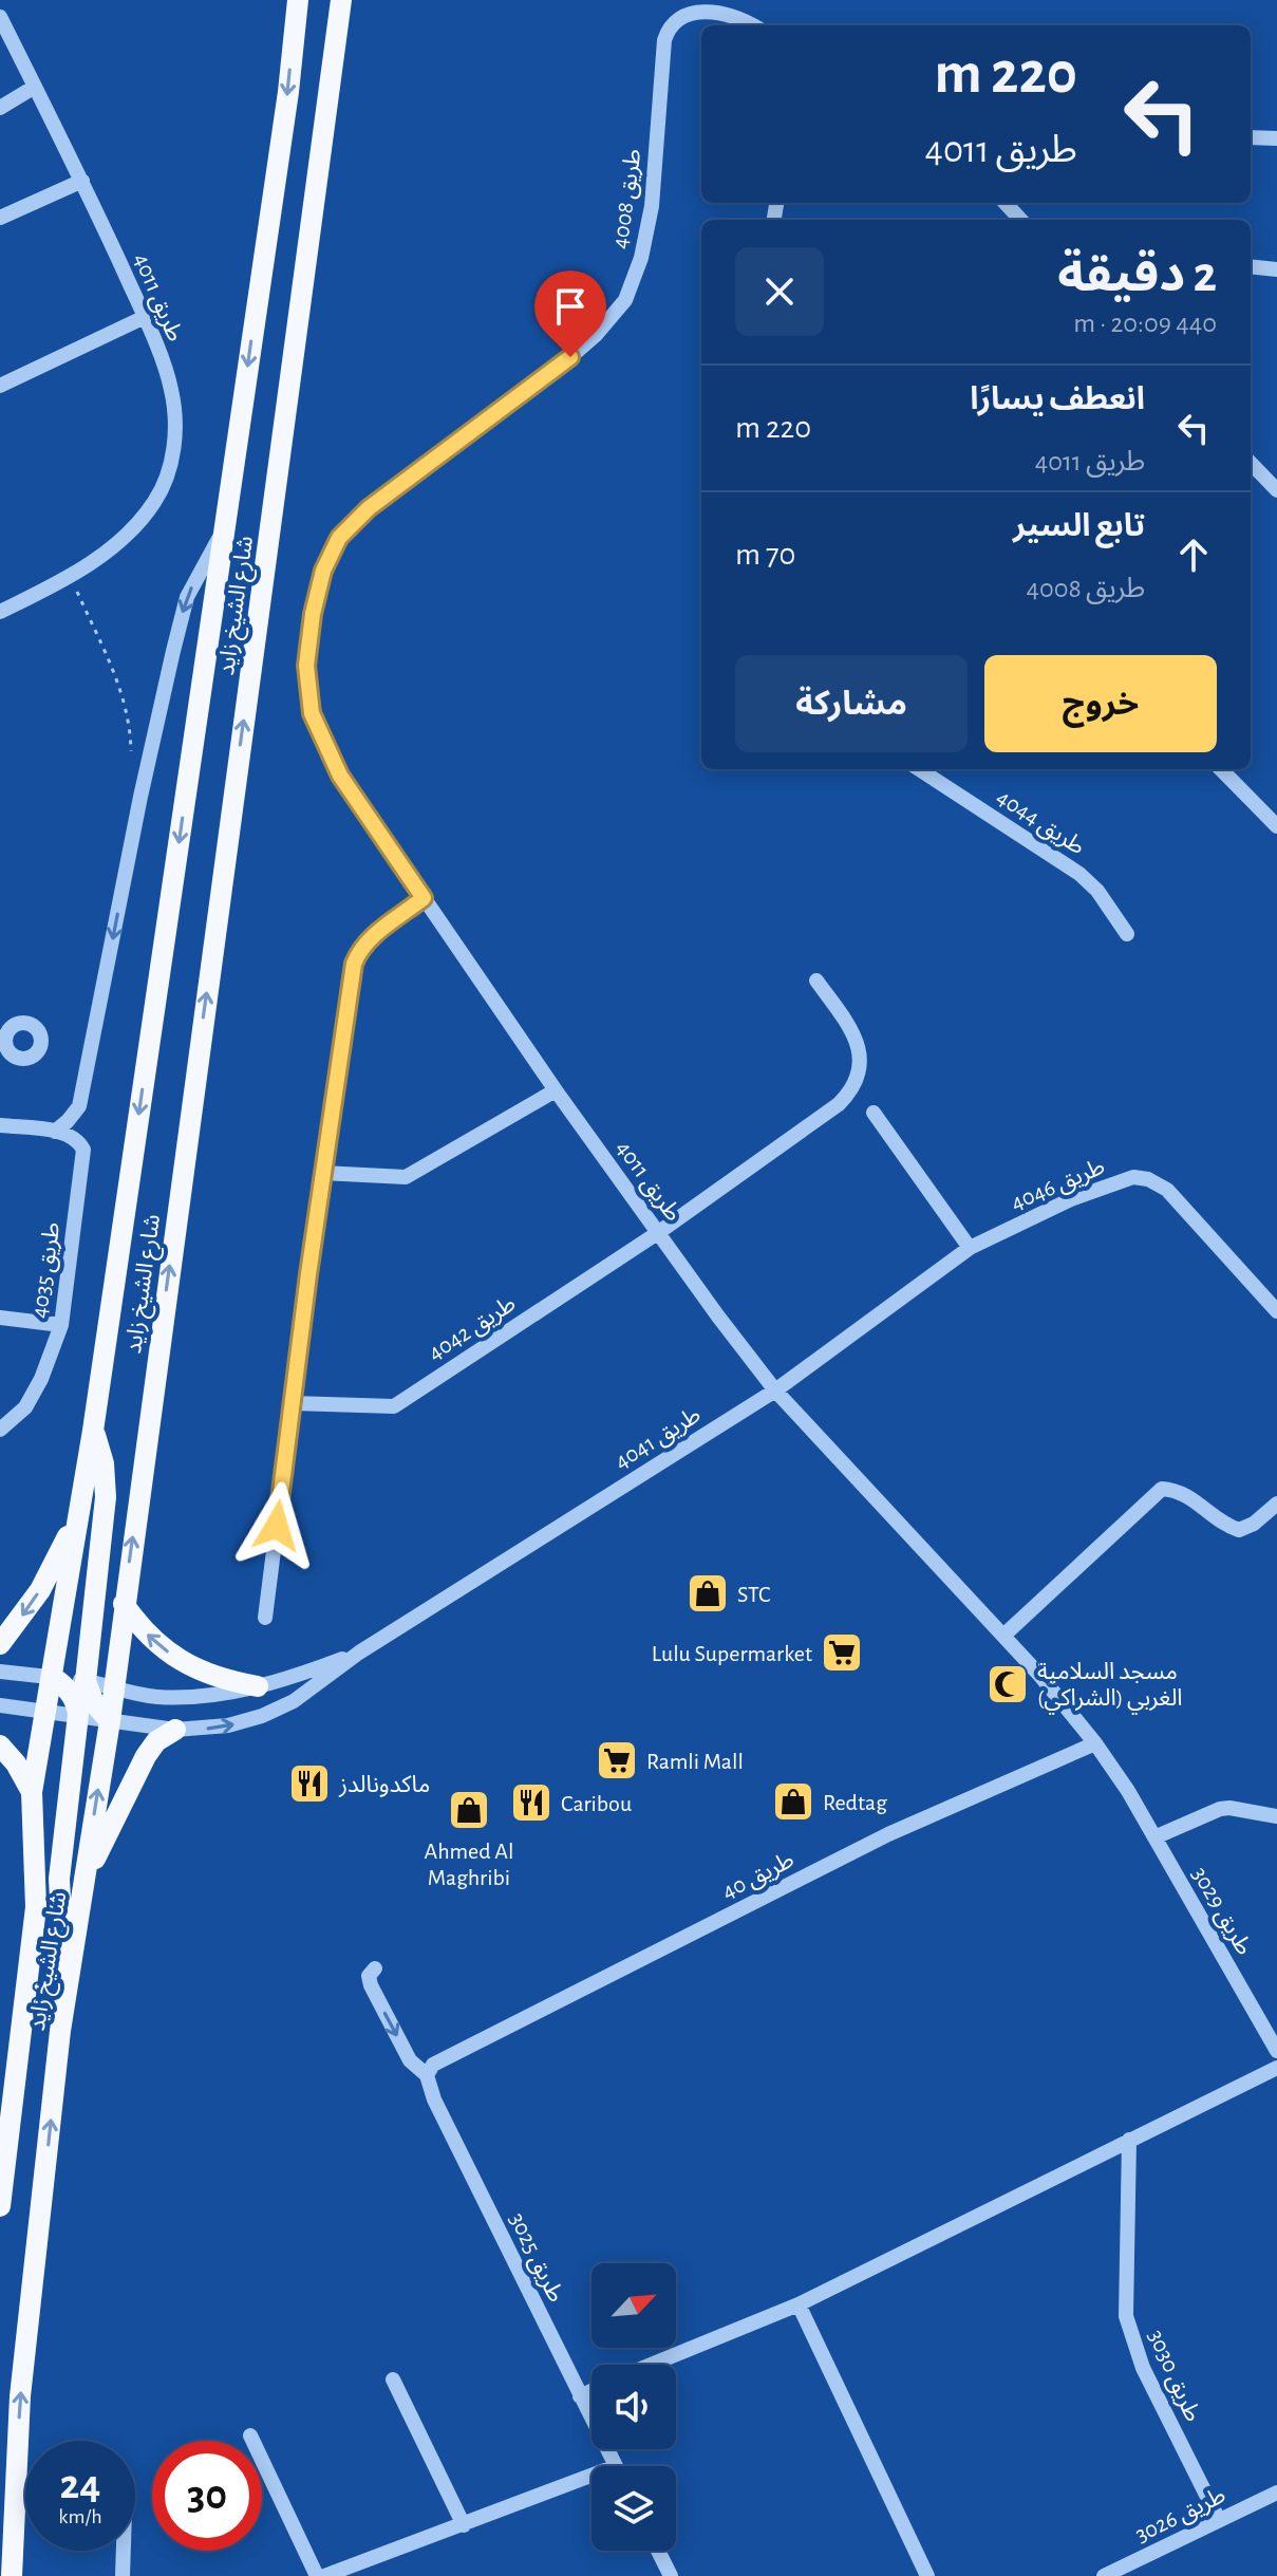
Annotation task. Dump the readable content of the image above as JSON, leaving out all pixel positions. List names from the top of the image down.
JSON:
{
  "streets": {
    "main road": ["شارع الشيخ زايد"],
    "street": [
      "طريق 4008",
      "طريق 4011",
      "طريق 4044",
      "طريق 4046",
      "طريق 4035",
      "طريق 4042",
      "طريق 4041",
      "طريق 40",
      "طريق 3029",
      "طريق 3025",
      "طريق 3030",
      "طريق 3026"
    ]
  },
  "crossings": [
    ["طريق 4008", "طريق 4011"],
    ["طريق 4011", "طريق 4042"],
    ["طريق 4011", "طريق 4041"],
    ["طريق 4011", "طريق 40"],
    ["طريق 4011", "طريق 3029"],
    ["شارع الشيخ زايد", "طريق 4041"],
    ["طريق 4046", "طريق 4041"],
    ["طريق 40", "طريق 3025"],
    ["طريق 3030", "طريق 3026"]
  ],
  "places": {
    "shop": ["STC", "Redtag", "Ahmed Al Maghribi"],
    "supermarket": ["Lulu Supermarket", "Ramli Mall"],
    "mosque": ["مسجد السلامية الغربي (الشراكي)"],
    "restaurant": ["ماكدونالدز", "Caribou"]
  },
  "north": "top right",
  "page": {
    "turn": ["220 m", "طريق 4011"],
    "heading": ["2 دقيقة", "440 m · 20:09"],
    "list": [
      {
        "name": "انعطف يسارًا",
        "note": "طريق 4011",
        "value": "220 m"
      },
      {
        "name": "تابع السير",
        "note": "طريق 4008",
        "value": "70 m"
      }
    ],
    "buttons": ["خروج", "مشاركة"],
    "speed": "24 km/h",
    "limit": "30"
  }
}
